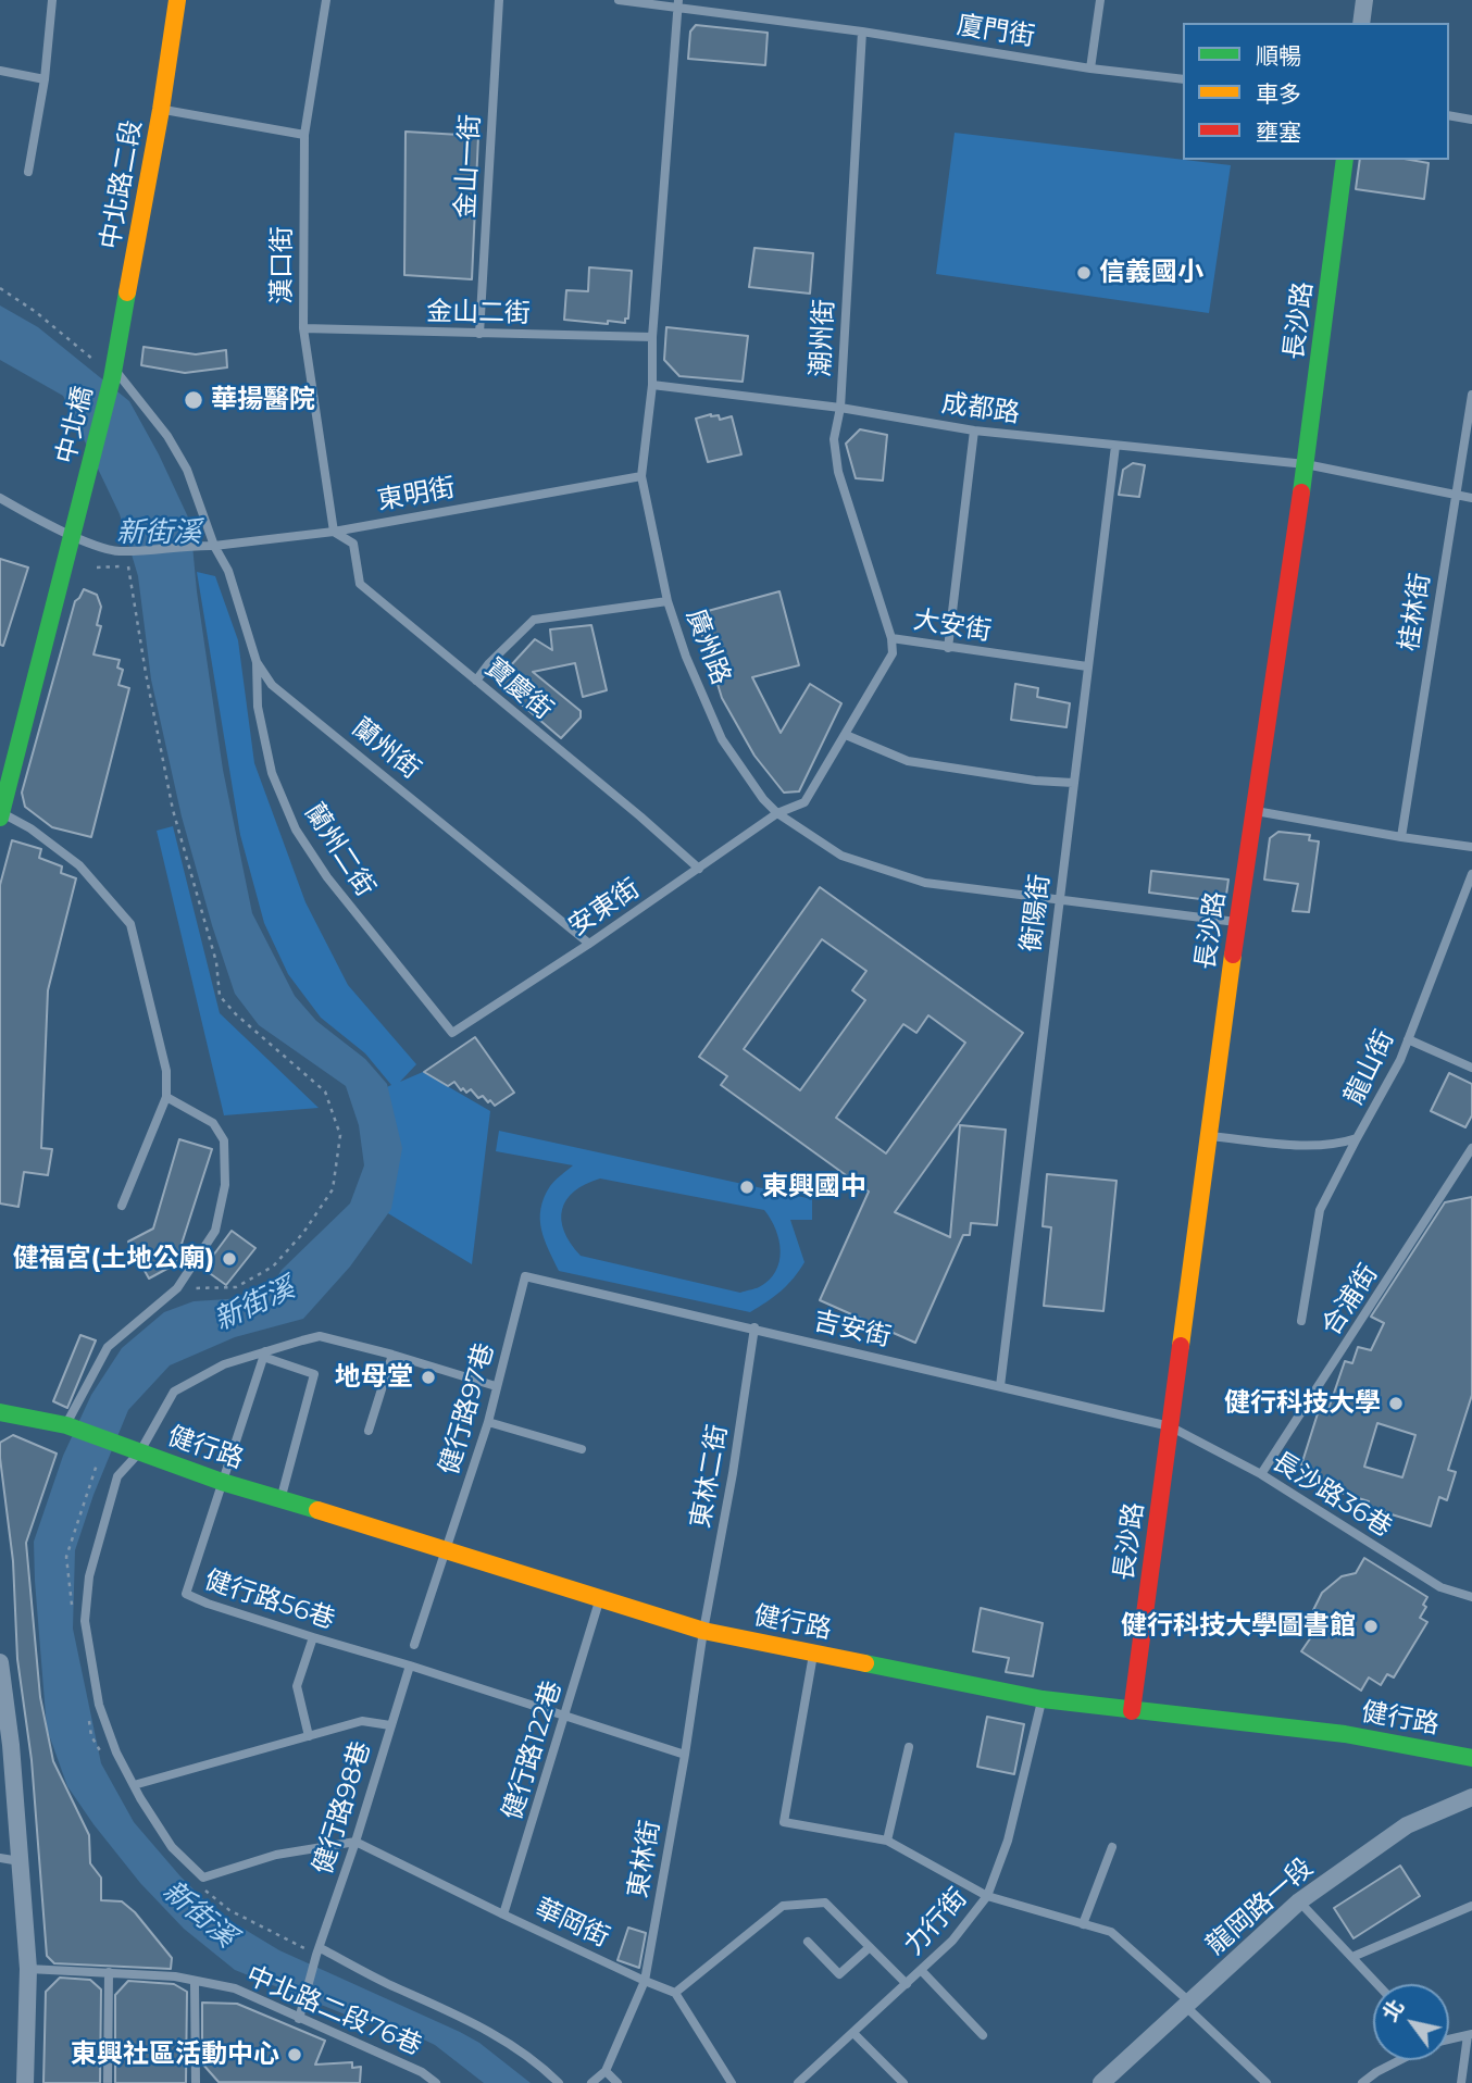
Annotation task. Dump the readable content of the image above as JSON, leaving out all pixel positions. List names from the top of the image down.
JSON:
{
  "streets": {
    "street": [
      "中北路二段",
      "長沙路",
      "中北橋",
      "健行路",
      "龍岡路一段"
    ],
    "lane": [
      "廈門街",
      "金山一街",
      "漢口街",
      "金山二街",
      "潮州街",
      "成都路",
      "東明街",
      "桂林街",
      "大安街",
      "廣州路",
      "寶慶街",
      "蘭州街",
      "蘭州二街",
      "安東街",
      "衡陽街",
      "龍山街",
      "合浦街",
      "吉安街",
      "健行路97巷",
      "東林二街",
      "長沙路36巷",
      "健行路56巷",
      "健行路122巷",
      "健行路98巷",
      "東林街",
      "力行街",
      "華岡街",
      "中北路二段76巷"
    ]
  },
  "crossings": [
    ["廈門街", "潮州街"],
    ["廈門街", "廣州路"],
    ["金山一街", "金山二街"],
    ["中北路二段", "中北橋"],
    ["中北路二段", "蘭州街"],
    ["漢口街", "金山二街"],
    ["漢口街", "東明街"],
    ["漢口街", "寶慶街"],
    ["金山二街", "廣州路"],
    ["長沙路", "成都路"],
    ["長沙路", "廣州路"],
    ["長沙路", "龍山街"],
    ["長沙路", "吉安街"],
    ["長沙路", "健行路"],
    ["長沙路", "長沙路36巷"],
    ["潮州街", "成都路"],
    ["潮州街", "大安街"],
    ["成都路", "桂林街"],
    ["成都路", "廣州路"],
    ["成都路", "衡陽街"],
    ["中北橋", "東明街"],
    ["中北橋", "蘭州街"],
    ["東明街", "廣州路"],
    ["東明街", "寶慶街"],
    ["東明街", "蘭州街"],
    ["大安街", "廣州路"],
    ["大安街", "安東街"],
    ["大安街", "衡陽街"],
    ["廣州路", "安東街"],
    ["廣州路", "衡陽街"],
    ["寶慶街", "安東街"],
    ["蘭州街", "蘭州二街"],
    ["蘭州街", "安東街"],
    ["蘭州二街", "安東街"],
    ["衡陽街", "吉安街"],
    ["合浦街", "長沙路36巷"],
    ["吉安街", "健行路97巷"],
    ["吉安街", "東林二街"],
    ["吉安街", "長沙路36巷"],
    ["健行路97巷", "健行路"],
    ["健行路", "東林二街"],
    ["健行路", "健行路56巷"],
    ["健行路", "健行路122巷"],
    ["健行路", "東林街"],
    ["健行路", "力行街"],
    ["東林二街", "東林街"],
    ["健行路56巷", "健行路122巷"],
    ["健行路56巷", "健行路98巷"],
    ["健行路56巷", "東林街"],
    ["健行路122巷", "華岡街"],
    ["健行路98巷", "華岡街"],
    ["健行路98巷", "中北路二段76巷"],
    ["東林街", "華岡街"]
  ],
  "water": ["新街溪"],
  "places": [
    "信義國小",
    "華揚醫院",
    "東興國中",
    "健福宮(土地公廟)",
    "地母堂",
    "健行科技大學",
    "健行科技大學圖書館",
    "東興社區活動中心"
  ],
  "legend": ["順暢", "車多", "壅塞"],
  "north": "top left"
}
